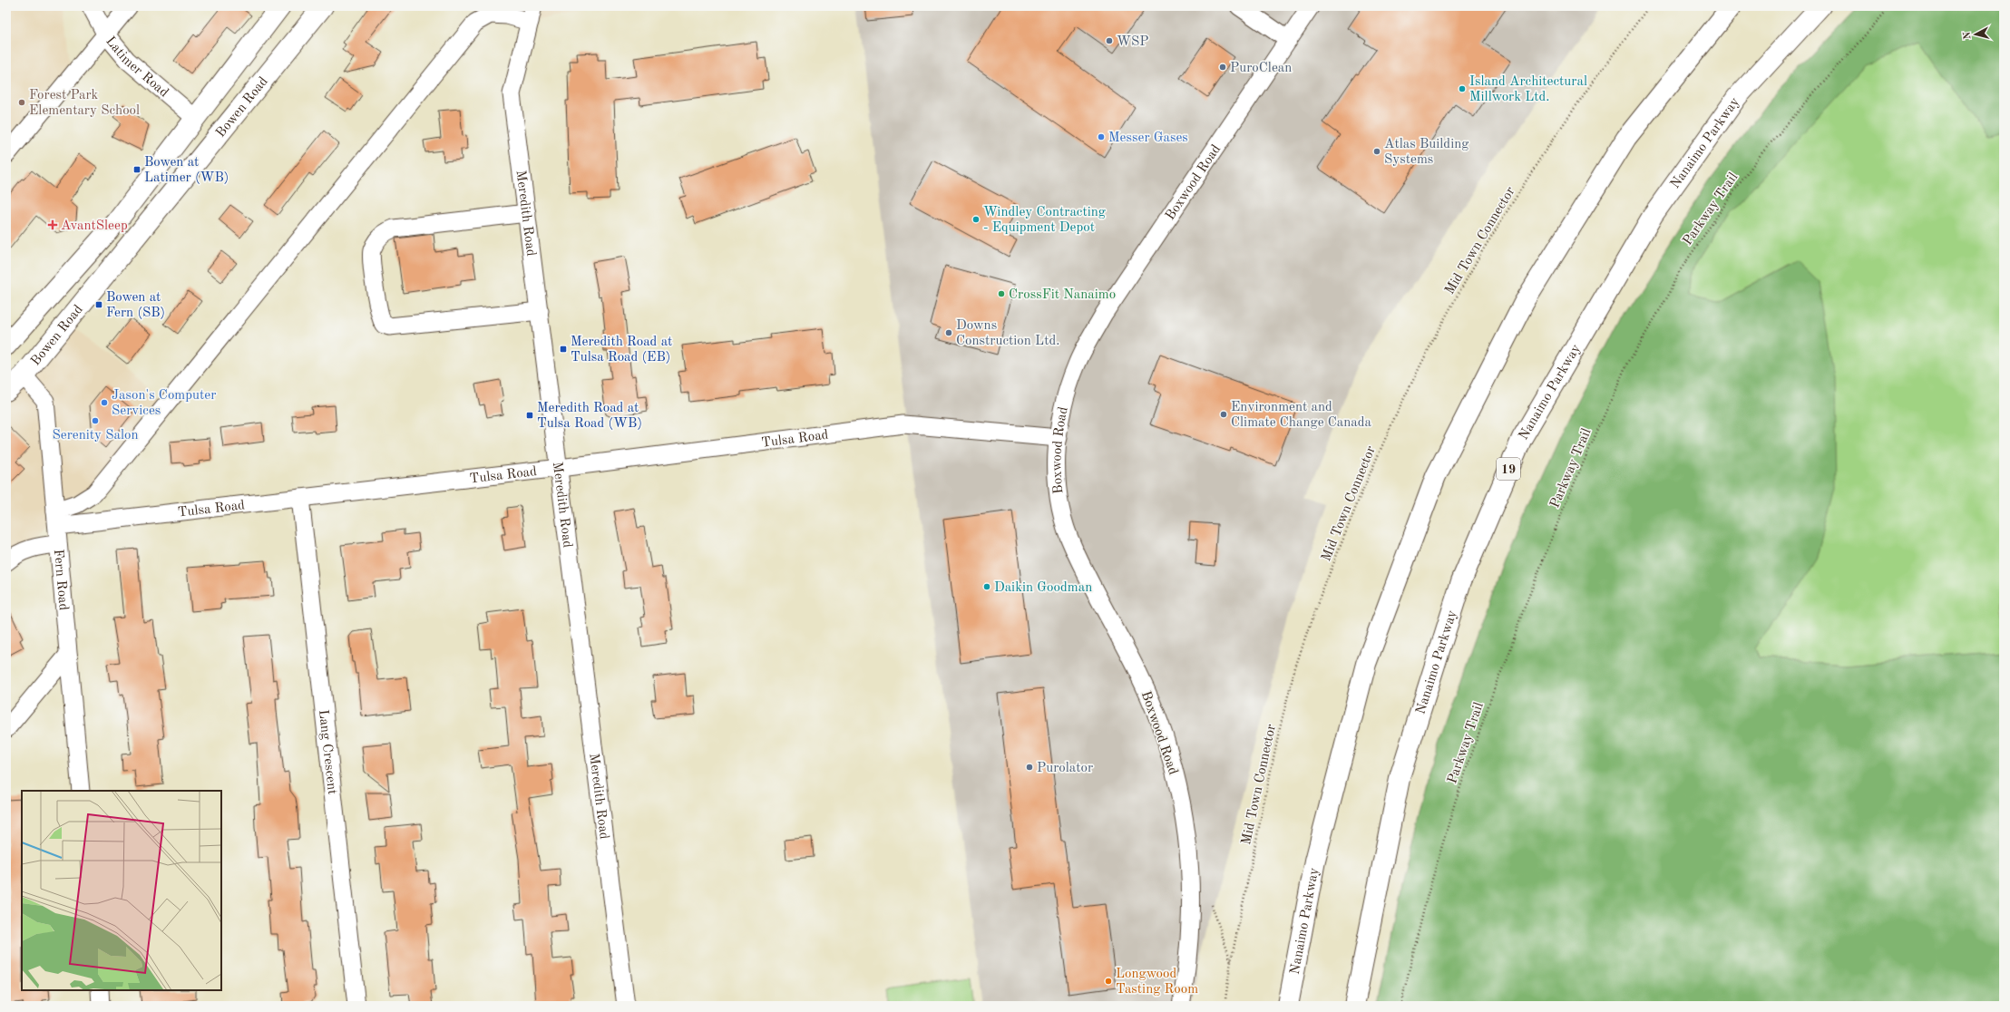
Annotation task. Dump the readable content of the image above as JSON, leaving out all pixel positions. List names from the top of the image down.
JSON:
{
  "streets": {
    "main road": ["Bowen Road", "Nanaimo Parkway", "19"],
    "street": [
      "Latimer Road",
      "Boxwood Road",
      "Meredith Road",
      "Tulsa Road",
      "Fern Road",
      "Lang Crescent"
    ],
    "path": ["Parkway Trail", "Mid Town Connector"]
  },
  "crossings": [
    ["Bowen Road", "Fern Road"],
    ["Boxwood Road", "Tulsa Road"],
    ["Meredith Road", "Tulsa Road"],
    ["Tulsa Road", "Fern Road"],
    ["Tulsa Road", "Lang Crescent"]
  ],
  "places": {
    "other": [
      "WSP",
      "PuroClean",
      "Island Architectural Millwork Ltd.",
      "Forest Park Elementary School",
      "Messer Gases",
      "Atlas Building Systems",
      "Windley Contracting - Equipment Depot",
      "CrossFit Nanaimo",
      "Downs Construction Ltd.",
      "Jason's Computer Services",
      "Environment and Climate Change Canada",
      "Serenity Salon",
      "Daikin Goodman",
      "Purolator",
      "Longwood Tasting Room"
    ],
    "transit": [
      "Bowen at Latimer (WB)",
      "Bowen at Fern (SB)",
      "Meredith Road at Tulsa Road (EB)",
      "Meredith Road at Tulsa Road (WB)"
    ],
    "health": ["AvantSleep"]
  },
  "north": "left"
}
